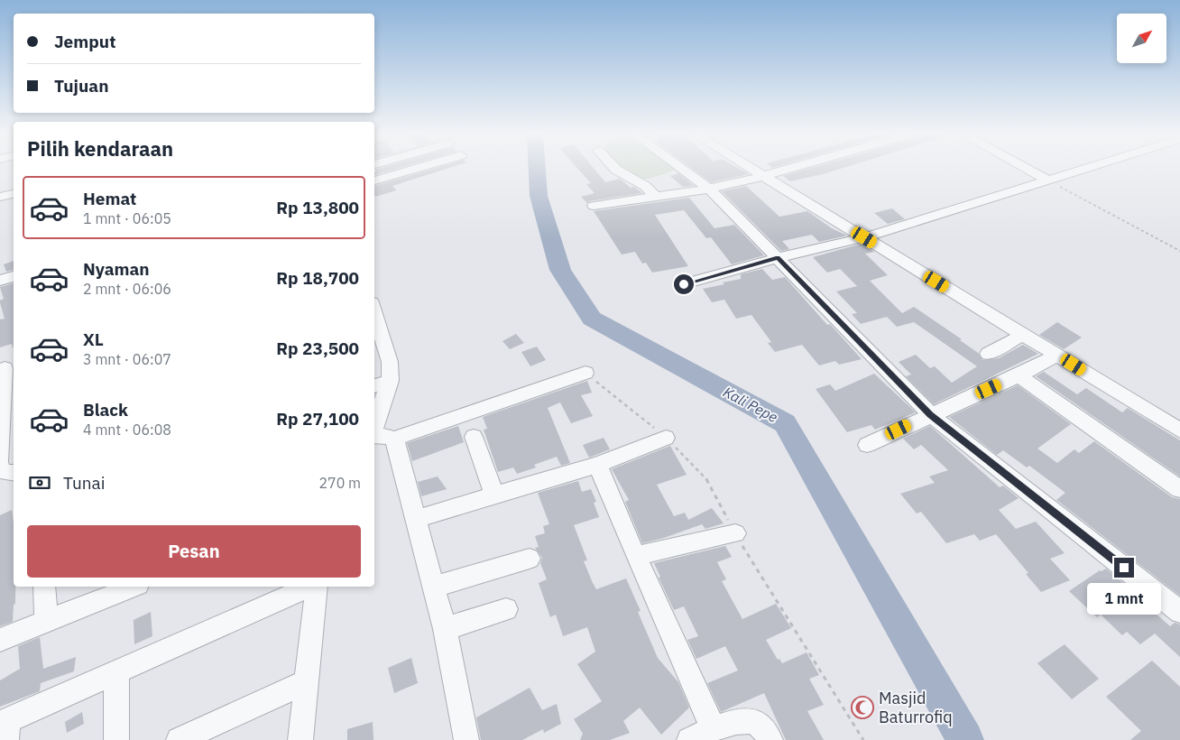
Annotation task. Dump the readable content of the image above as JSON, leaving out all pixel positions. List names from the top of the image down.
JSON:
{
  "water": ["Kali Pepe"],
  "places": {
    "mosque": ["Masjid Baturrofiq"]
  },
  "north": "top right",
  "page": {
    "banner": ["Jemput", "Tujuan"],
    "heading": "Pilih kendaraan",
    "list": [
      {
        "name": "Hemat",
        "note": "1 mnt · 06:05",
        "value": "Rp 13,800"
      },
      {
        "name": "Nyaman",
        "note": "2 mnt · 06:06",
        "value": "Rp 18,700"
      },
      {
        "name": "XL",
        "note": "3 mnt · 06:07",
        "value": "Rp 23,500"
      },
      {
        "name": "Black",
        "note": "4 mnt · 06:08",
        "value": "Rp 27,100"
      }
    ],
    "pay": ["Tunai", "270 m"],
    "buttons": "Pesan",
    "bubble": "1 mnt"
  }
}
